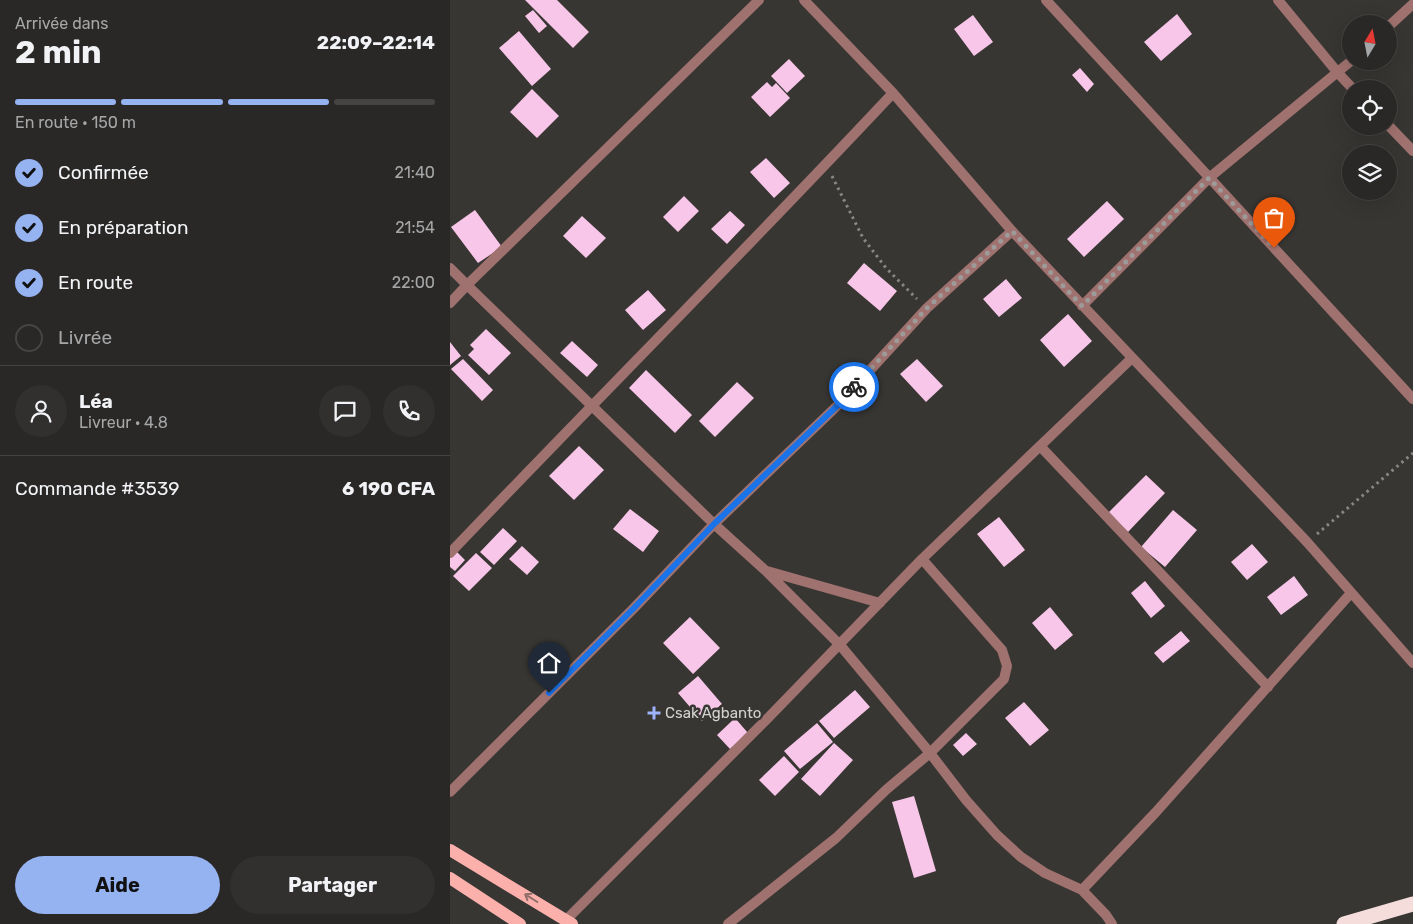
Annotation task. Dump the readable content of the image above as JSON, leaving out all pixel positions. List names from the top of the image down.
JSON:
{
  "places": {
    "health": ["Csak Agbanto"]
  },
  "north": "top",
  "page": {
    "heading": ["2 min", "Arrivée dans", "22:09–22:14"],
    "panel": [
      "Léa",
      "Livreur · 4.8",
      "Commande #3539",
      "6 190 CFA"
    ],
    "bar": "En route · 150 m",
    "list": [
      ["Confirmée", "21:40"],
      ["En préparation", "21:54"],
      ["En route", "22:00"],
      "Livrée"
    ],
    "buttons": ["Aide", "Partager"]
  }
}
